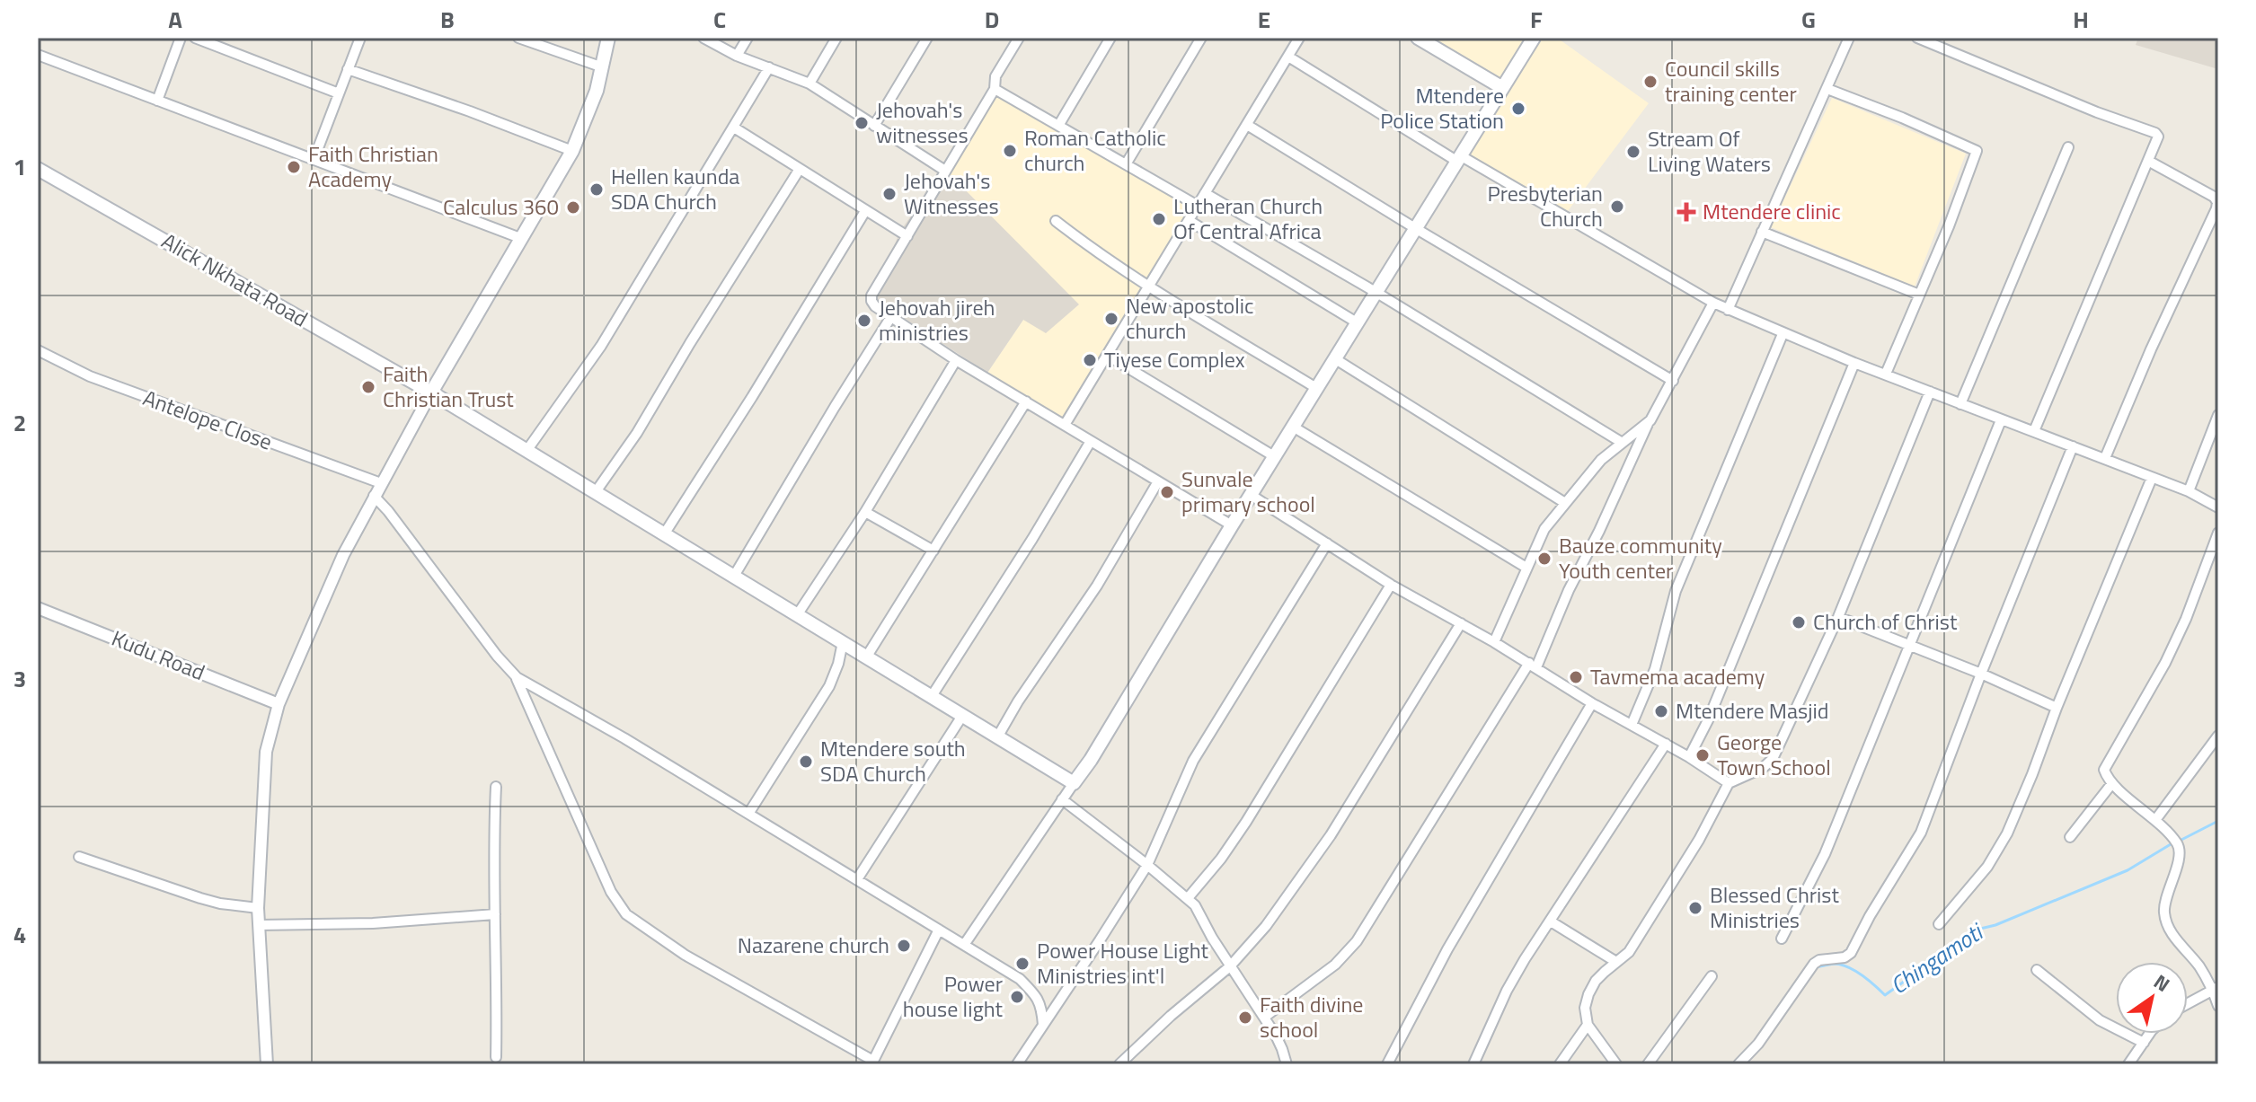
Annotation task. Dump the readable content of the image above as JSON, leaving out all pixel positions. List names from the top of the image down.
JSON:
{
  "streets": {
    "main road": ["Alick Nkhata Road"],
    "street": ["Antelope Close", "Kudu Road"]
  },
  "water": ["Chingamoti"],
  "places": {
    "other": [
      "Council skills training center",
      "Mtendere Police Station",
      "Jehovah's witnesses",
      "Roman Catholic church",
      "Stream Of Living Waters",
      "Faith Christian Academy",
      "Hellen kaunda SDA Church",
      "Jehovah's Witnesses",
      "Presbyterian Church",
      "Calculus 360",
      "Lutheran Church Of Central Africa",
      "New apostolic church",
      "Jehovah jireh ministries",
      "Tiyese Complex",
      "Faith Christian Trust",
      "Sunvale primary school",
      "Bauze community Youth center",
      "Church of Christ",
      "Tavmema academy",
      "Mtendere Masjid",
      "George Town School",
      "Mtendere south SDA Church",
      "Blessed Christ Ministries",
      "Nazarene church",
      "Power House Light Ministries int'l",
      "Power house light",
      "Faith divine school"
    ],
    "health": ["Mtendere clinic"]
  },
  "north": "top right",
  "grid": {
    "columns": [
      "A",
      "B",
      "C",
      "D",
      "E",
      "F",
      "G",
      "H"
    ],
    "rows": [
      "1",
      "2",
      "3",
      "4"
    ]
  }
}
